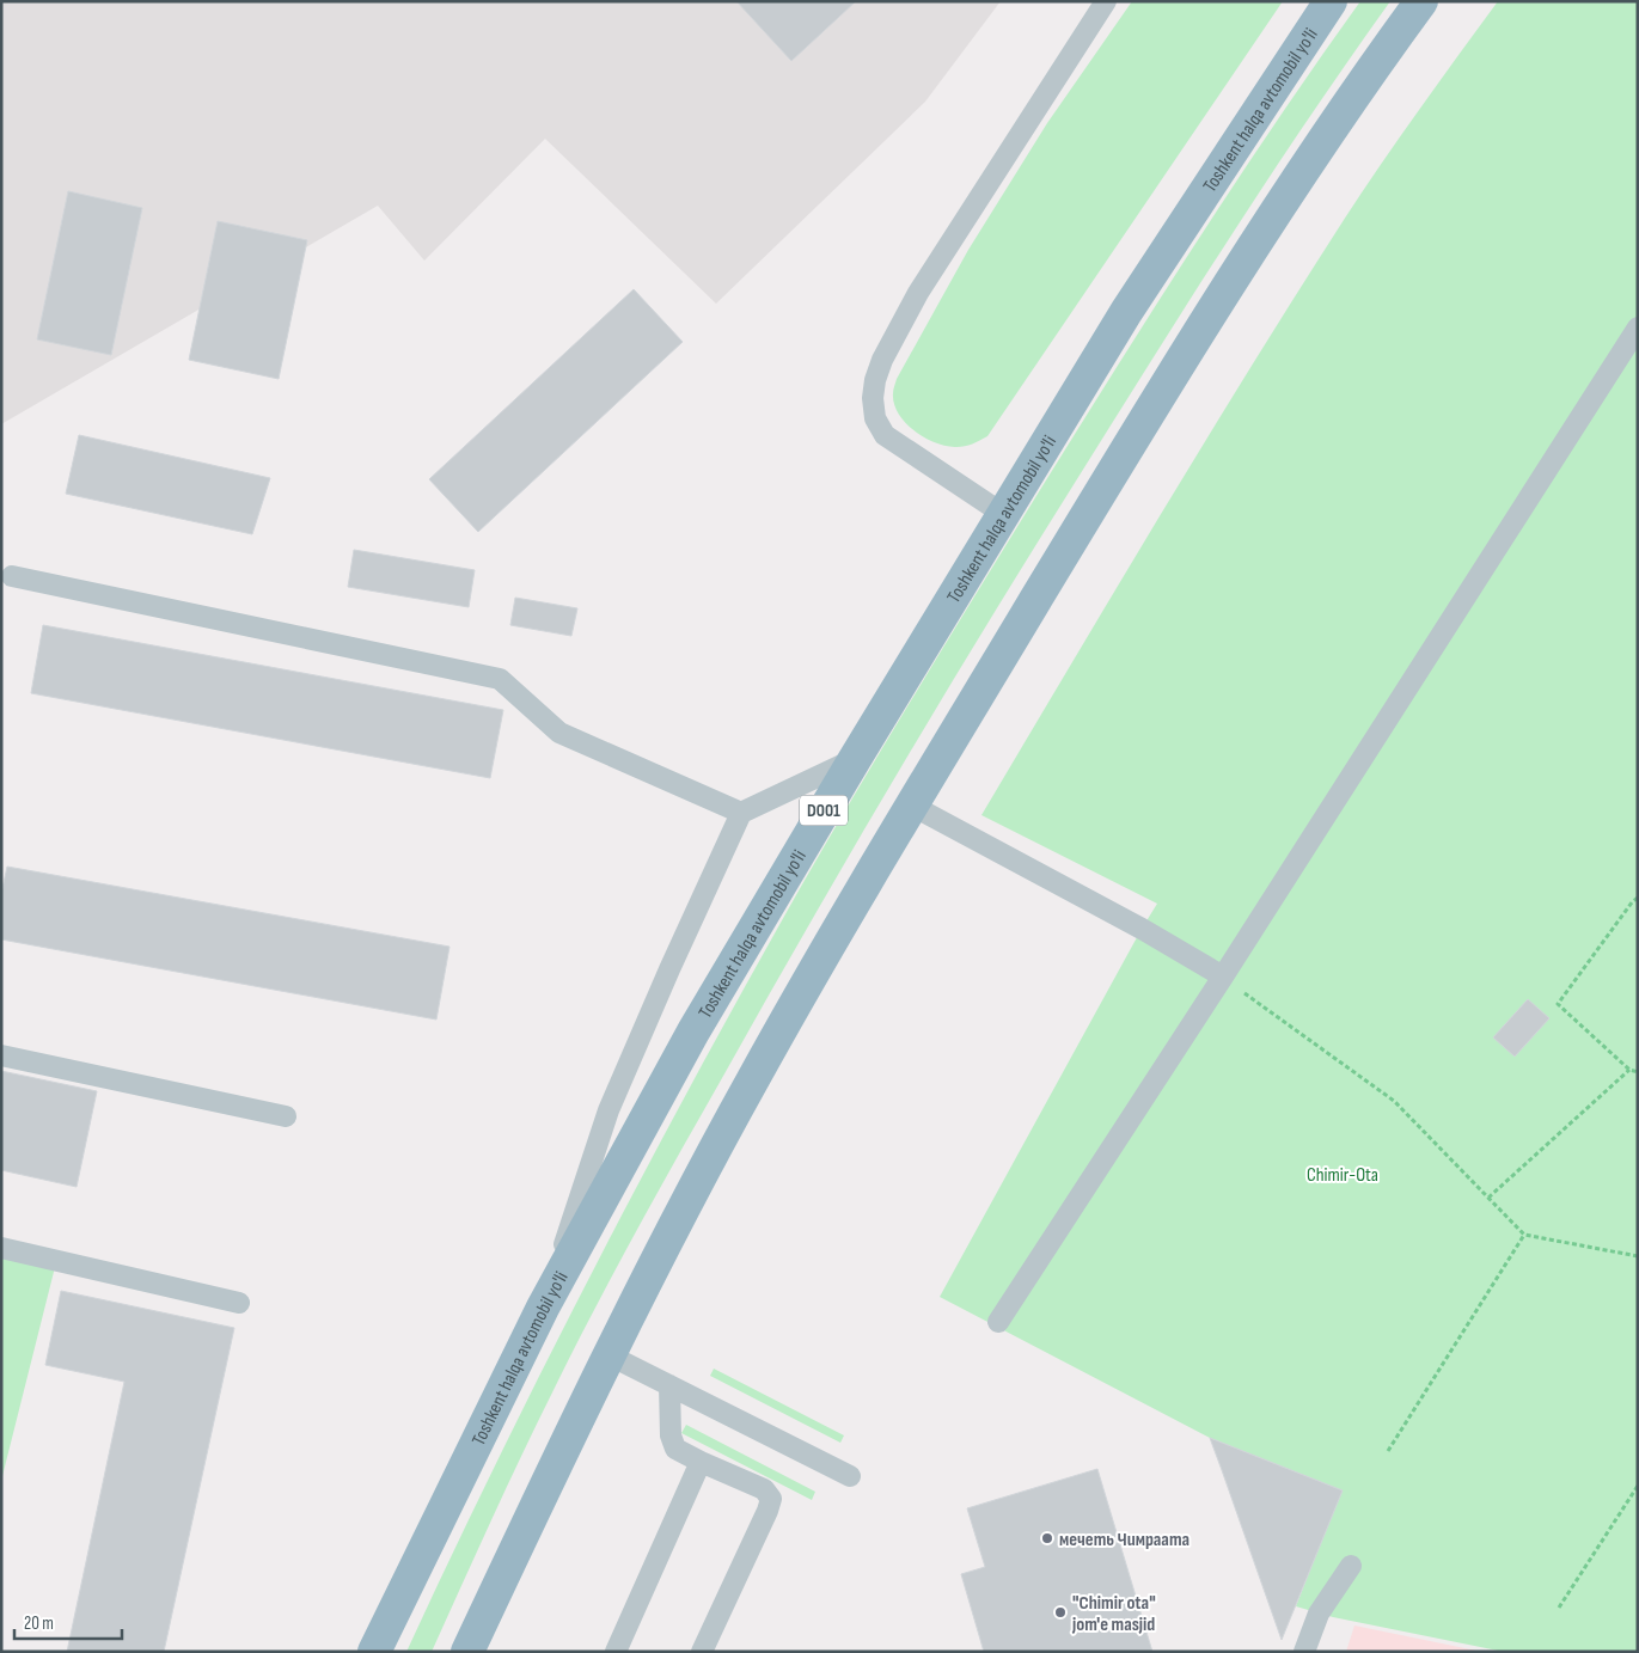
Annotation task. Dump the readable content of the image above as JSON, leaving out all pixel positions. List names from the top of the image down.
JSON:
{
  "streets": {
    "highway": ["Toshkent halqa avtomobil yo'li", "D001"]
  },
  "parks": ["Chimir-Ota"],
  "places": ["мечеть Чимраата", "\"Chimir ota\" jom'e masjid"],
  "scale_bar": "20 m"
}
